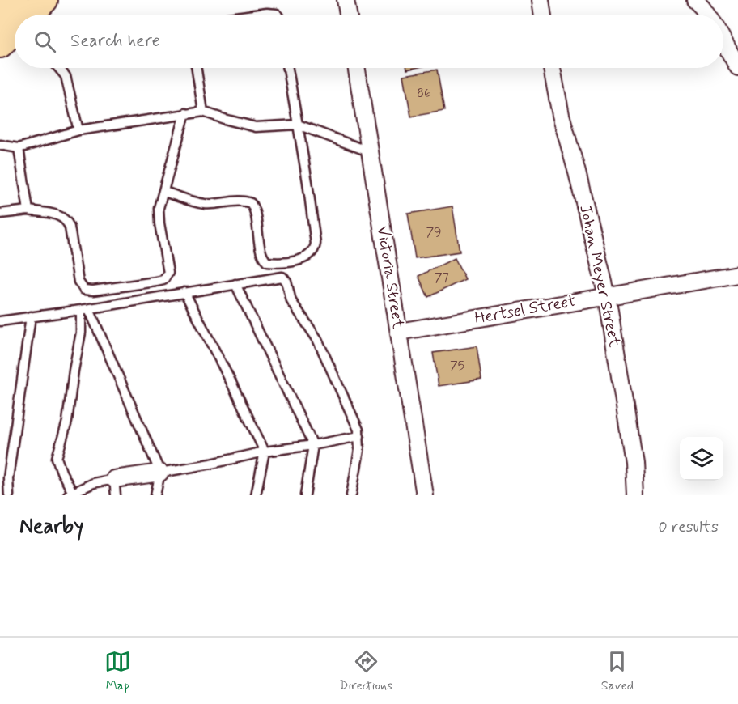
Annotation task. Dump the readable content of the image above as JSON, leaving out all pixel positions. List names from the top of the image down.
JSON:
{
  "streets": {
    "street": ["Johan Meyer Street", "Victoria Street", "Hertsel Street"]
  },
  "crossings": [
    ["Johan Meyer Street", "Hertsel Street"],
    ["Victoria Street", "Hertsel Street"]
  ],
  "house_numbers": [
    "86",
    "79",
    "77",
    "75"
  ],
  "page": {
    "search": "Search here",
    "heading": ["Nearby", "0 results"],
    "nav": ["Map", "Directions", "Saved"]
  }
}
